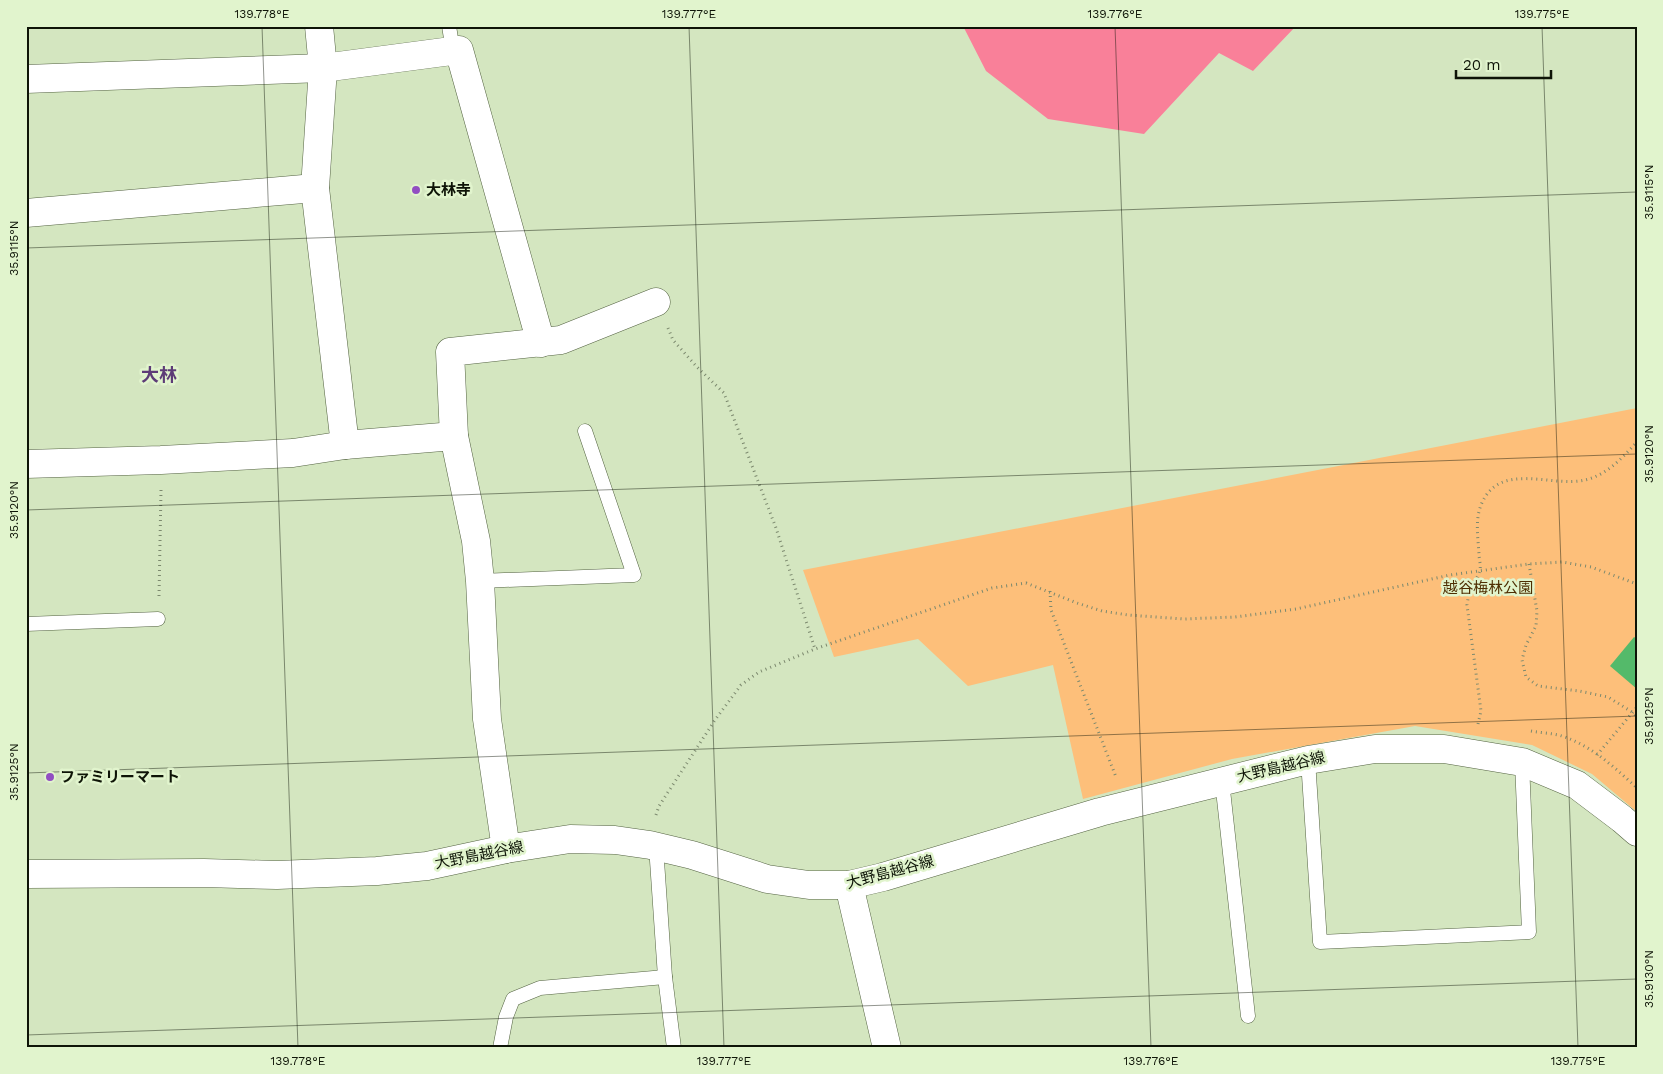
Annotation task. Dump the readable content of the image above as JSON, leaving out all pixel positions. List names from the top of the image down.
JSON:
{
  "streets": {
    "street": ["大野島越谷線"]
  },
  "districts": ["大林"],
  "parks": ["越谷梅林公園"],
  "places": ["大林寺", "ファミリーマート"],
  "scale_bar": "20 m",
  "coordinates": [
    "139.778°E",
    "139.777°E",
    "139.776°E",
    "139.775°E",
    "35.9115°N",
    "35.9120°N",
    "35.9125°N",
    "35.9130°N"
  ]
}
